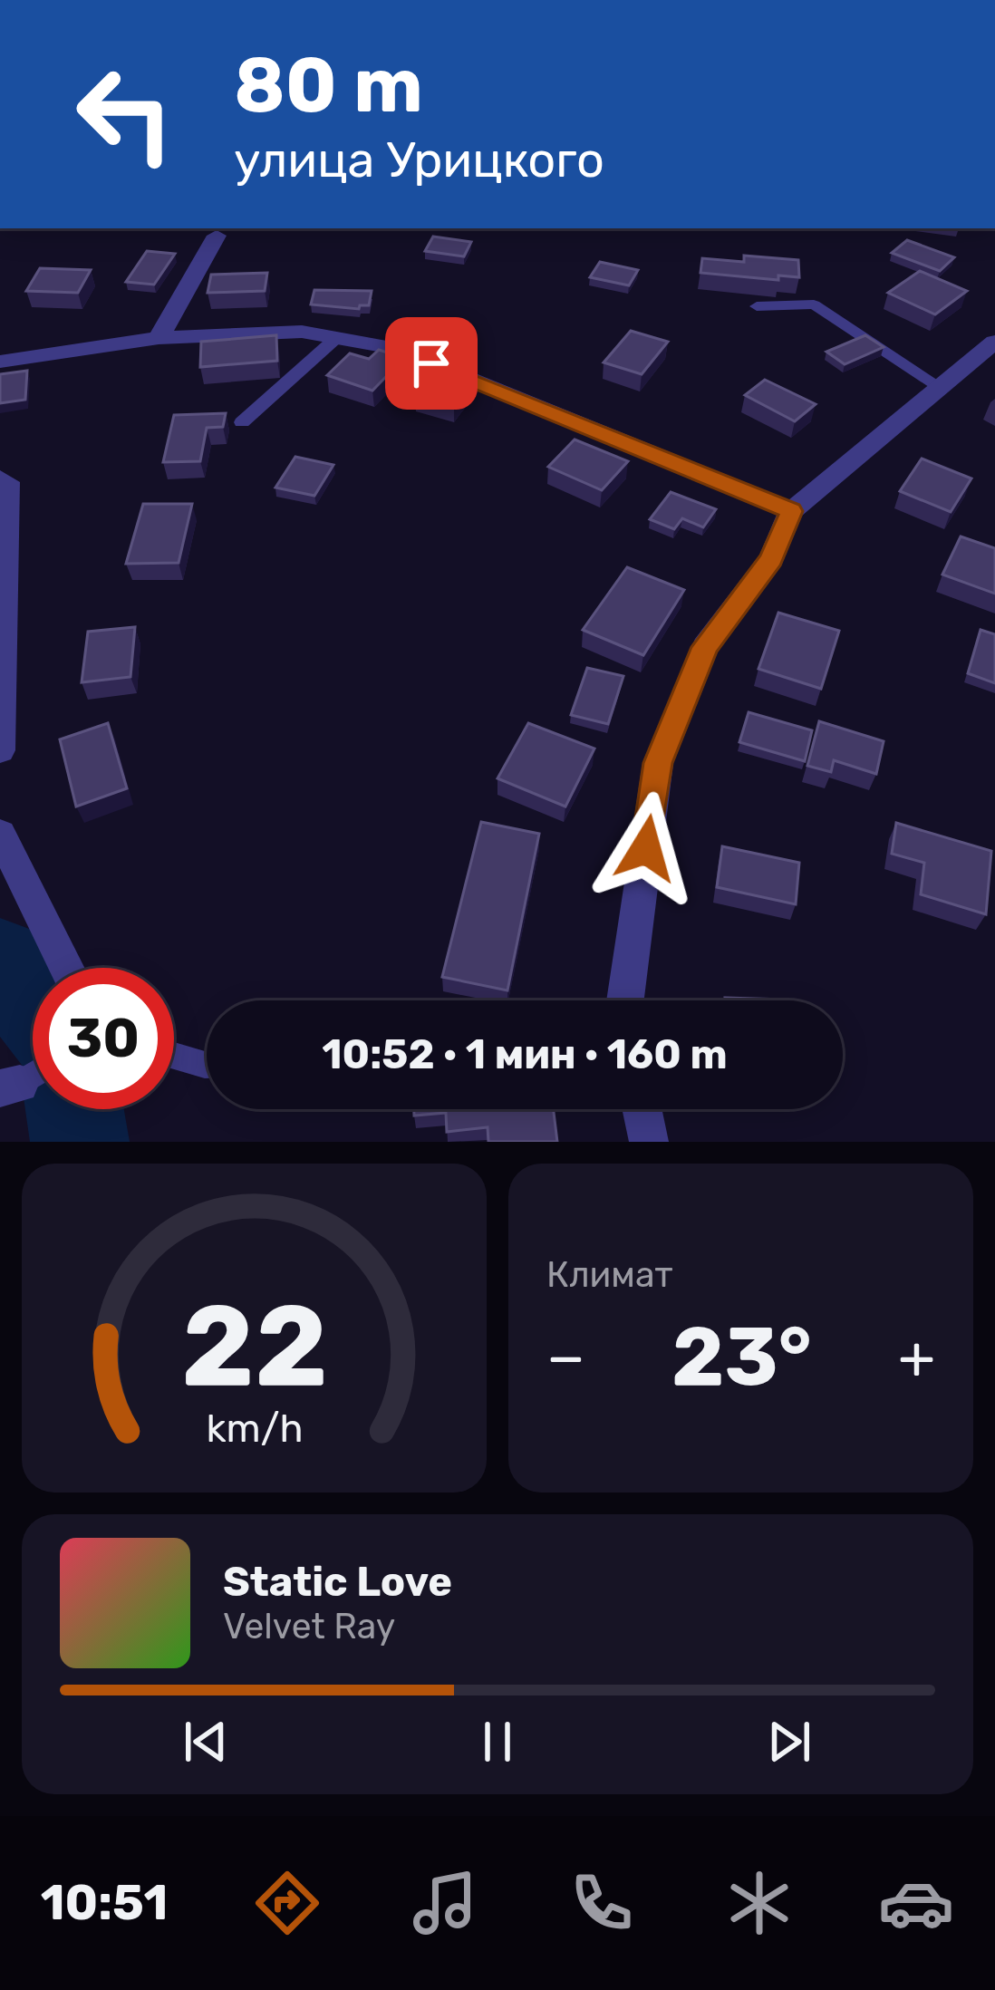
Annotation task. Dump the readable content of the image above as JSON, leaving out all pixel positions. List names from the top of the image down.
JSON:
{
  "page": {
    "turn": ["80 m", "улица Урицкого"],
    "limit": "30",
    "trip": "10:52 · 1 мин · 160 m",
    "tile": "Климат",
    "heat": ["−", "23°", "+"],
    "song": ["Static Love", "Velvet Ray"],
    "tabs": "10:51",
    "gauge": ["22", "km/h"]
  }
}
